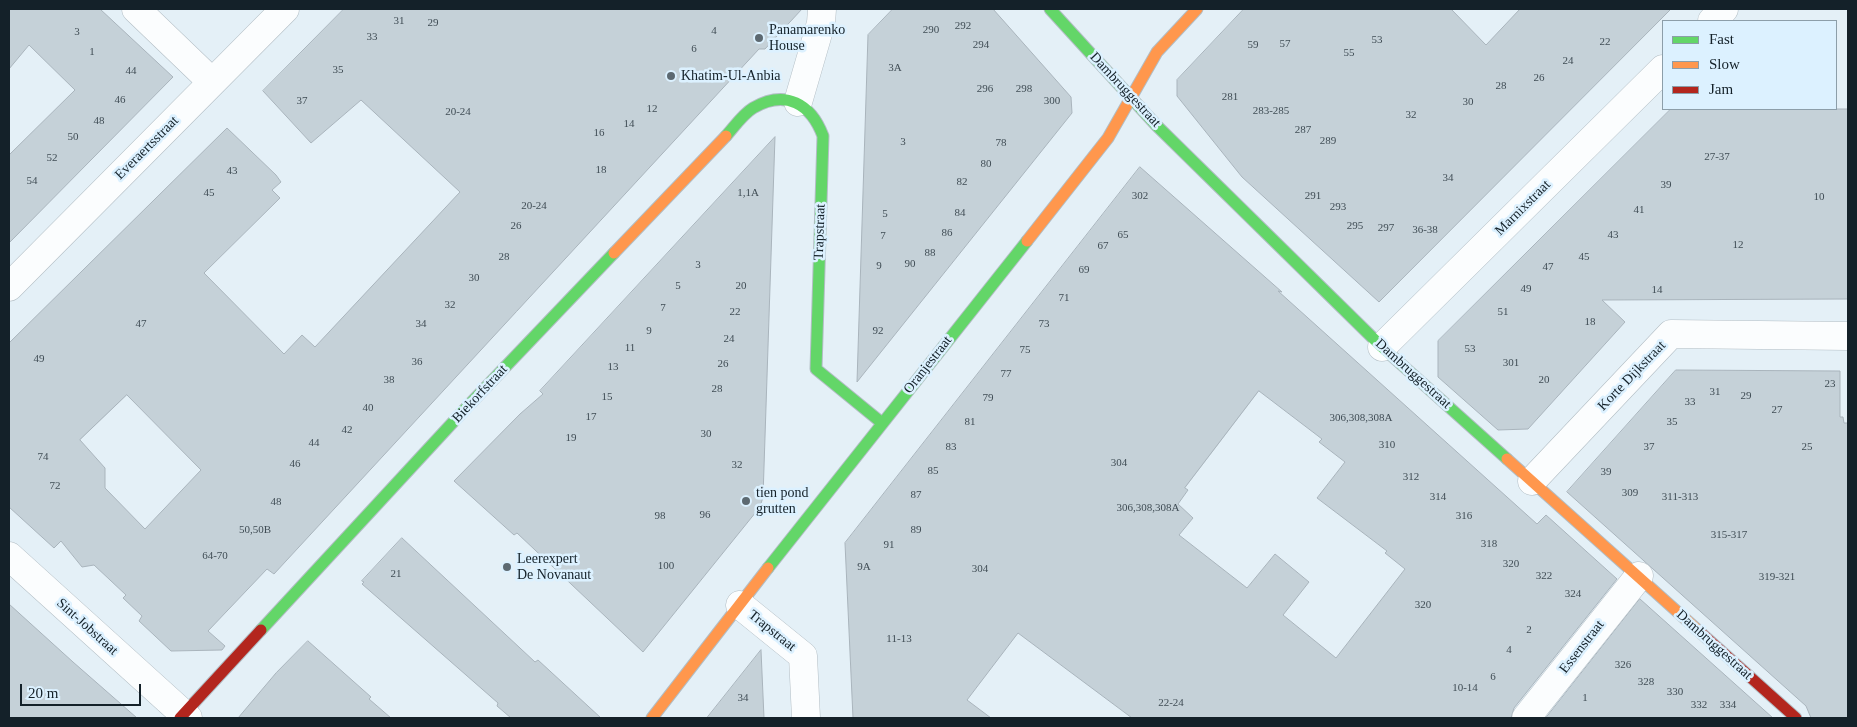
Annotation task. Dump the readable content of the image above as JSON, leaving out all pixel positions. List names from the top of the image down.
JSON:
{
  "streets": {
    "street": [
      "Dambruggestraat",
      "Everaertsstraat",
      "Marnixstraat",
      "Trapstraat",
      "Oranjestraat",
      "Korte Dijkstraat",
      "Biekorfstraat",
      "Sint-Jobstraat",
      "Essenstraat"
    ]
  },
  "crossings": [
    ["Dambruggestraat", "Marnixstraat"],
    ["Dambruggestraat", "Oranjestraat"],
    ["Dambruggestraat", "Korte Dijkstraat"],
    ["Dambruggestraat", "Essenstraat"],
    ["Trapstraat", "Oranjestraat"],
    ["Trapstraat", "Biekorfstraat"],
    ["Biekorfstraat", "Sint-Jobstraat"]
  ],
  "places": [
    "Panamarenko House",
    "Khatim-Ul-Anbia",
    "tien pond grutten",
    "Leerexpert De Novanaut"
  ],
  "house_numbers": [
    "31",
    "29",
    "292",
    "290",
    "4",
    "3",
    "33",
    "53",
    "22",
    "57",
    "294",
    "59",
    "6",
    "1",
    "55",
    "24",
    "3A",
    "35",
    "44",
    "26",
    "28",
    "296",
    "298",
    "281",
    "46",
    "37",
    "300",
    "30",
    "12",
    "283-285",
    "20-24",
    "32",
    "48",
    "14",
    "287",
    "16",
    "50",
    "289",
    "3",
    "78",
    "27-37",
    "52",
    "80",
    "18",
    "43",
    "34",
    "54",
    "82",
    "39",
    "45",
    "1,1A",
    "302",
    "291",
    "10",
    "20-24",
    "293",
    "41",
    "84",
    "5",
    "26",
    "295",
    "297",
    "36-38",
    "86",
    "65",
    "43",
    "7",
    "12",
    "67",
    "88",
    "28",
    "45",
    "90",
    "3",
    "9",
    "47",
    "69",
    "30",
    "5",
    "20",
    "49",
    "14",
    "71",
    "32",
    "7",
    "22",
    "51",
    "18",
    "47",
    "34",
    "73",
    "9",
    "92",
    "24",
    "11",
    "53",
    "75",
    "49",
    "36",
    "301",
    "26",
    "13",
    "77",
    "38",
    "20",
    "23",
    "28",
    "31",
    "29",
    "15",
    "79",
    "33",
    "40",
    "27",
    "17",
    "306,308,308A",
    "81",
    "35",
    "42",
    "30",
    "19",
    "44",
    "310",
    "83",
    "37",
    "25",
    "74",
    "304",
    "46",
    "32",
    "85",
    "39",
    "312",
    "72",
    "309",
    "87",
    "314",
    "311-313",
    "48",
    "306,308,308A",
    "96",
    "98",
    "316",
    "50,50B",
    "89",
    "315-317",
    "318",
    "91",
    "64-70",
    "320",
    "100",
    "9A",
    "304",
    "21",
    "322",
    "319-321",
    "324",
    "320",
    "2",
    "11-13",
    "4",
    "326",
    "6",
    "328",
    "10-14",
    "330",
    "34",
    "1",
    "22-24",
    "332",
    "334"
  ],
  "legend": ["Fast", "Slow", "Jam"],
  "scale_bar": "20 m"
}
